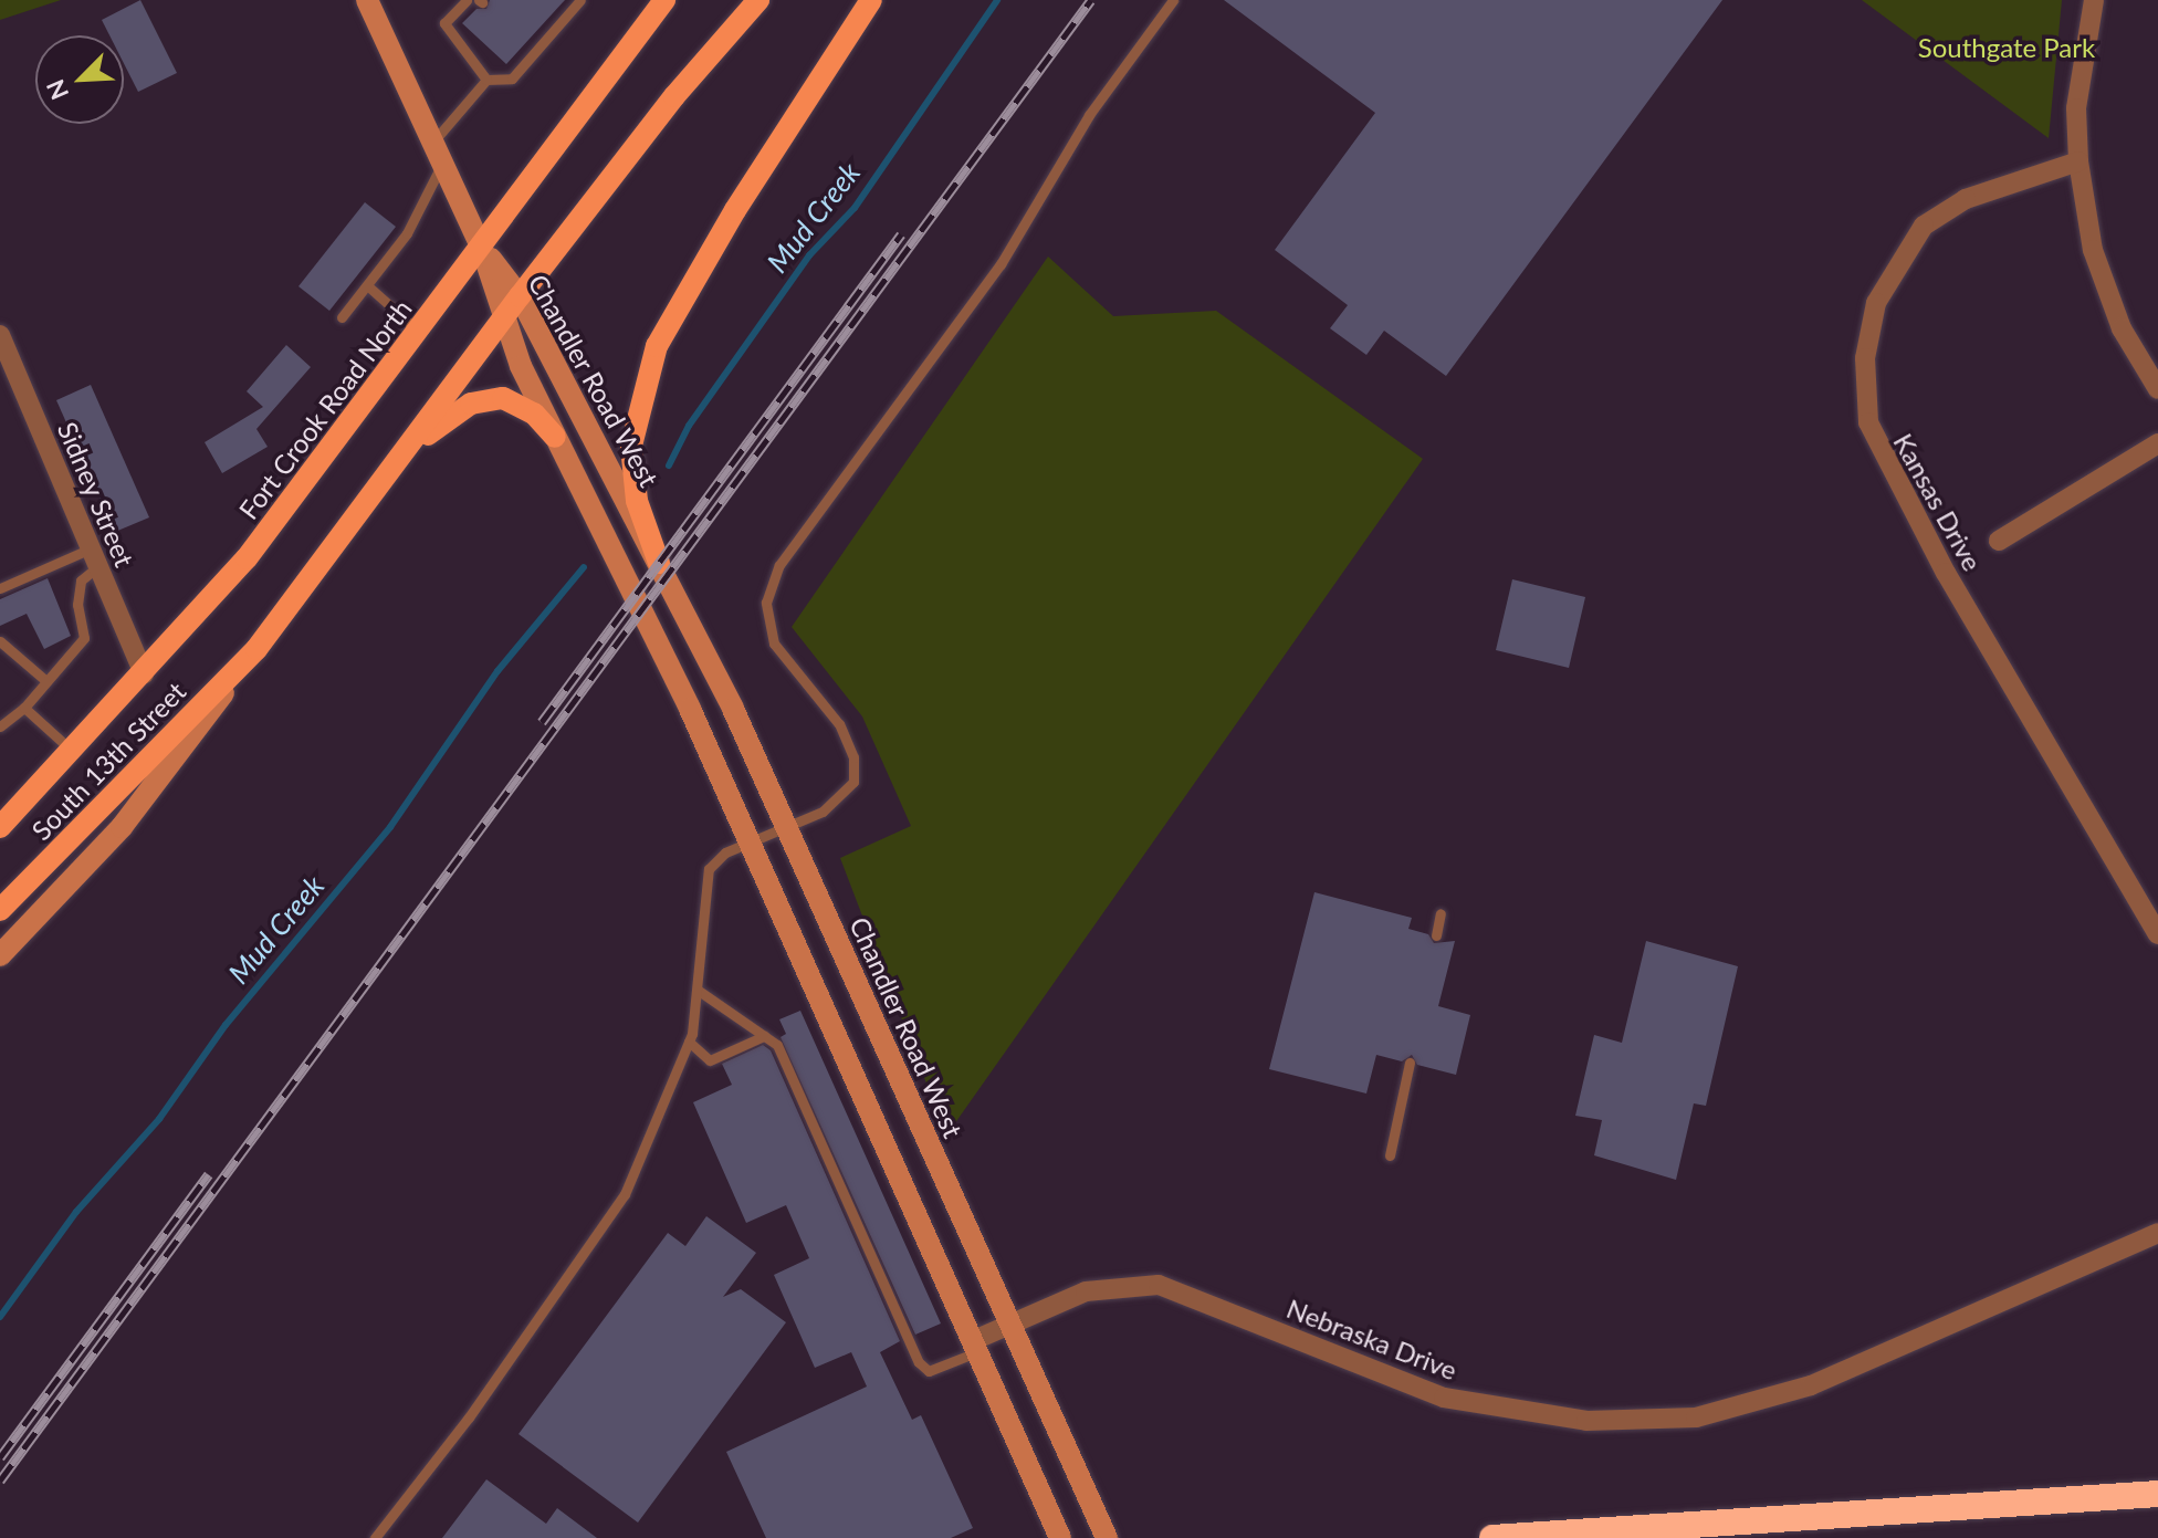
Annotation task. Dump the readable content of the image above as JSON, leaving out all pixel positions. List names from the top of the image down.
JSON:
{
  "streets": {
    "main road": ["Chandler Road West", "Fort Crook Road North", "South 13th Street"],
    "street": ["Sidney Street", "Kansas Drive", "Nebraska Drive"]
  },
  "crossings": [
    ["Chandler Road West", "Fort Crook Road North"],
    ["Chandler Road West", "Nebraska Drive"],
    ["Fort Crook Road North", "Sidney Street"]
  ],
  "water": ["Mud Creek"],
  "parks": ["Southgate Park"],
  "north": "bottom left"
}
